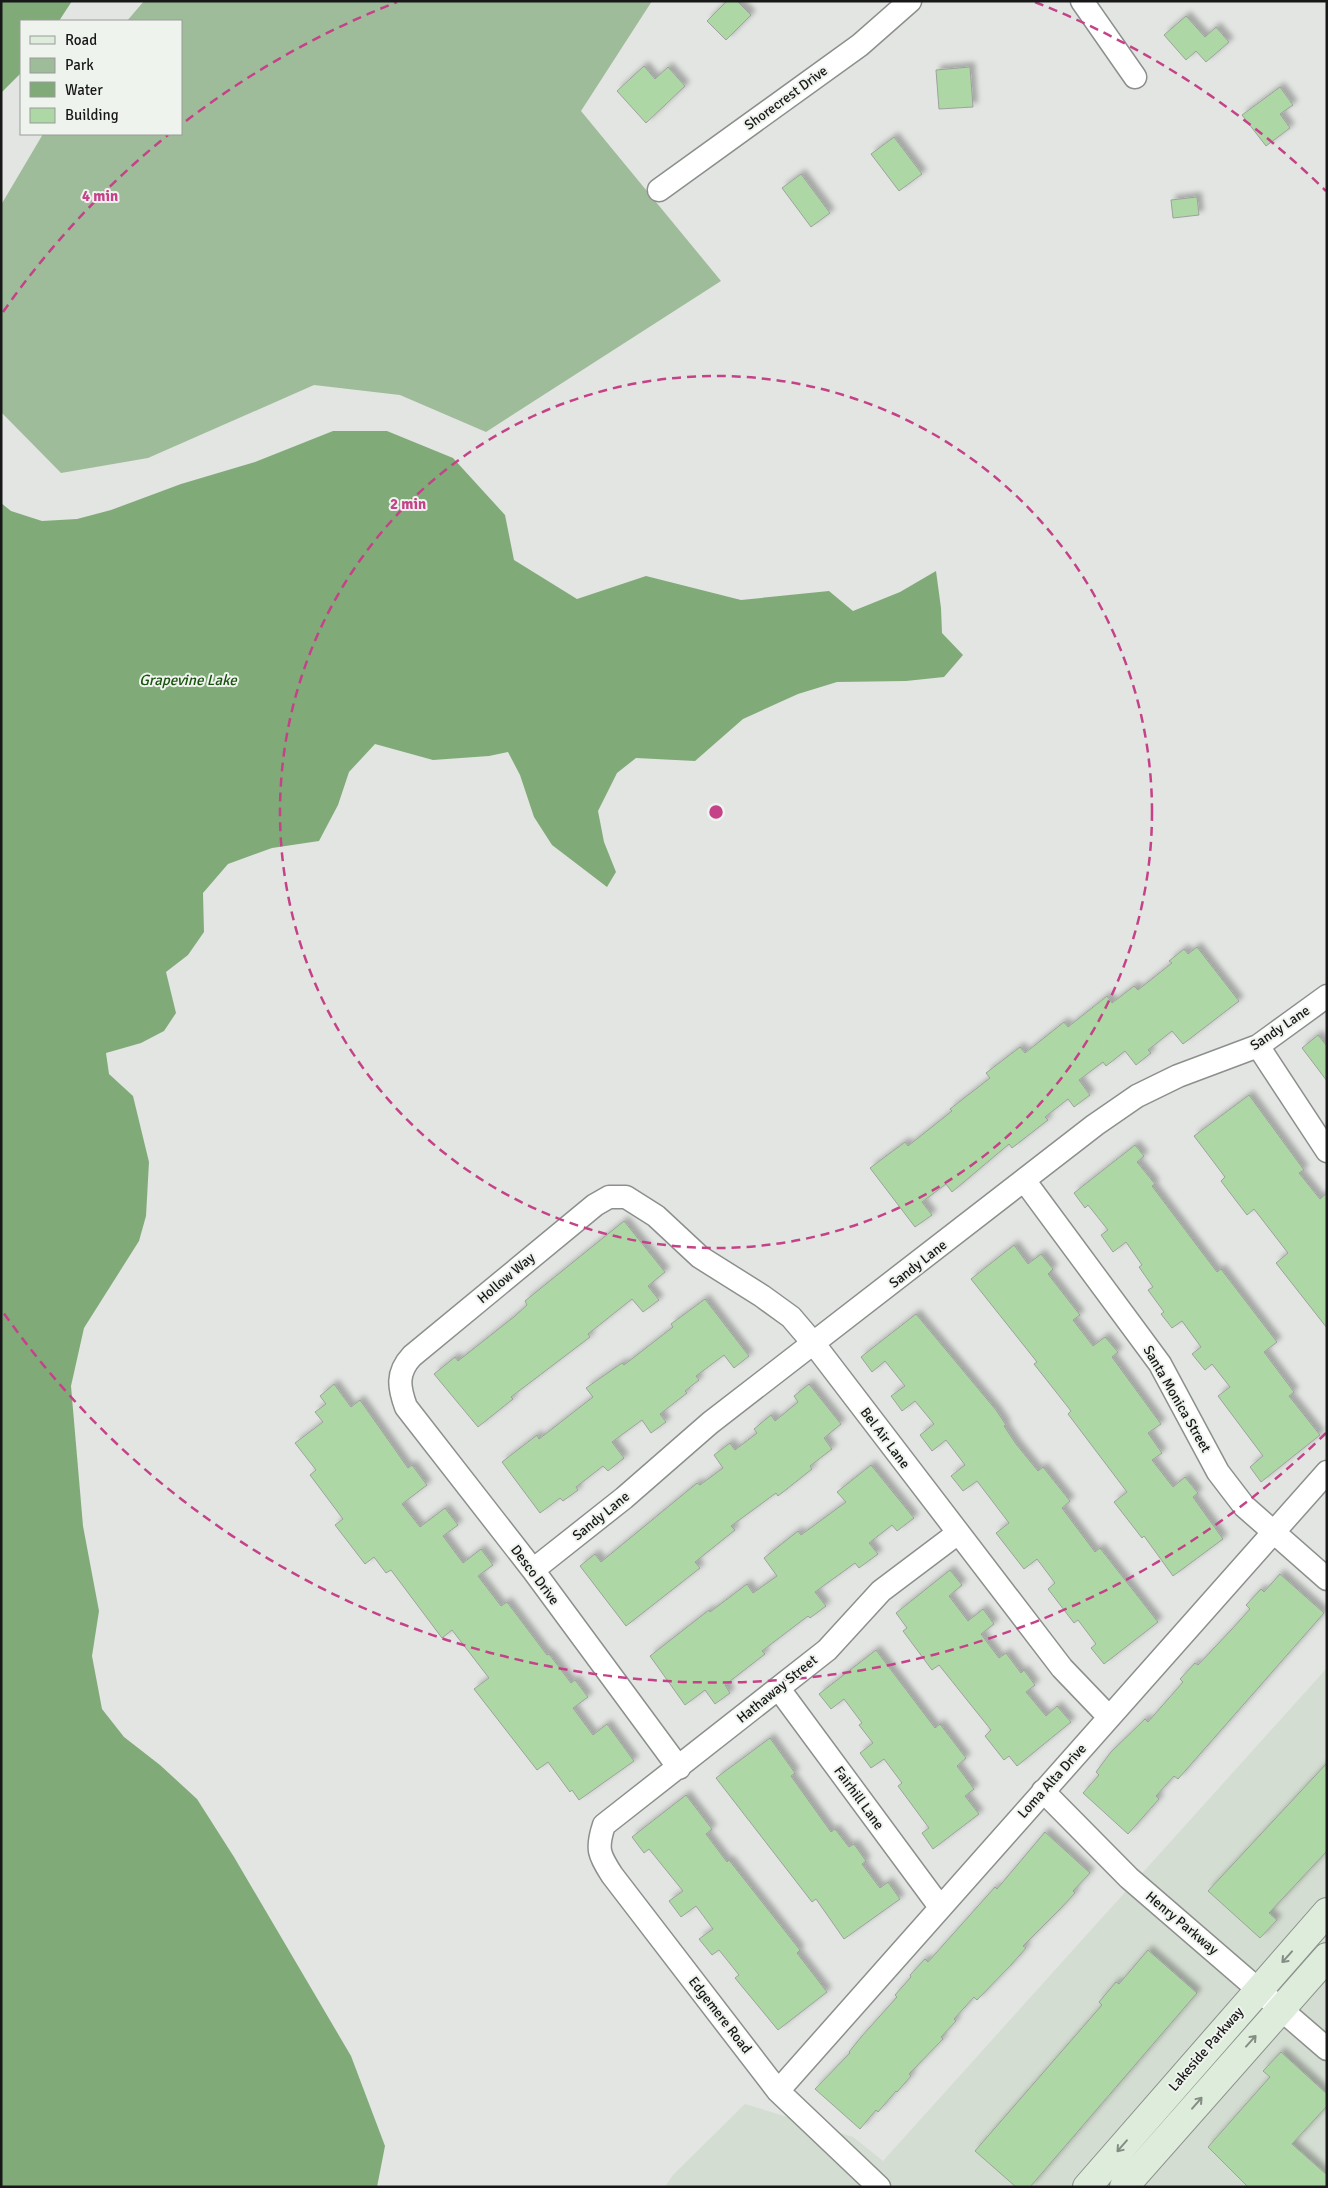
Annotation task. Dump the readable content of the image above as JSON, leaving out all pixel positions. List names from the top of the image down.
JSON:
{
  "streets": {
    "street": [
      "Shorecrest Drive",
      "Sandy Lane",
      "Hollow Way",
      "Santa Monica Street",
      "Bel Air Lane",
      "Desco Drive",
      "Hathaway Street",
      "Loma Alta Drive",
      "Fairhill Lane",
      "Henry Parkway",
      "Edgemere Road",
      "Lakeside Parkway"
    ]
  },
  "crossings": [
    ["Sandy Lane", "Santa Monica Street"],
    ["Sandy Lane", "Bel Air Lane"],
    ["Sandy Lane", "Desco Drive"],
    ["Hollow Way", "Bel Air Lane"],
    ["Hollow Way", "Desco Drive"],
    ["Santa Monica Street", "Loma Alta Drive"],
    ["Bel Air Lane", "Hathaway Street"],
    ["Bel Air Lane", "Loma Alta Drive"],
    ["Desco Drive", "Hathaway Street"],
    ["Hathaway Street", "Fairhill Lane"],
    ["Hathaway Street", "Edgemere Road"],
    ["Loma Alta Drive", "Fairhill Lane"],
    ["Loma Alta Drive", "Henry Parkway"],
    ["Loma Alta Drive", "Edgemere Road"],
    ["Henry Parkway", "Lakeside Parkway"]
  ],
  "water": ["Grapevine Lake"],
  "legend": [
    "Road",
    "Park",
    "Water",
    "Building"
  ],
  "rings": ["4 min", "2 min"]
}
